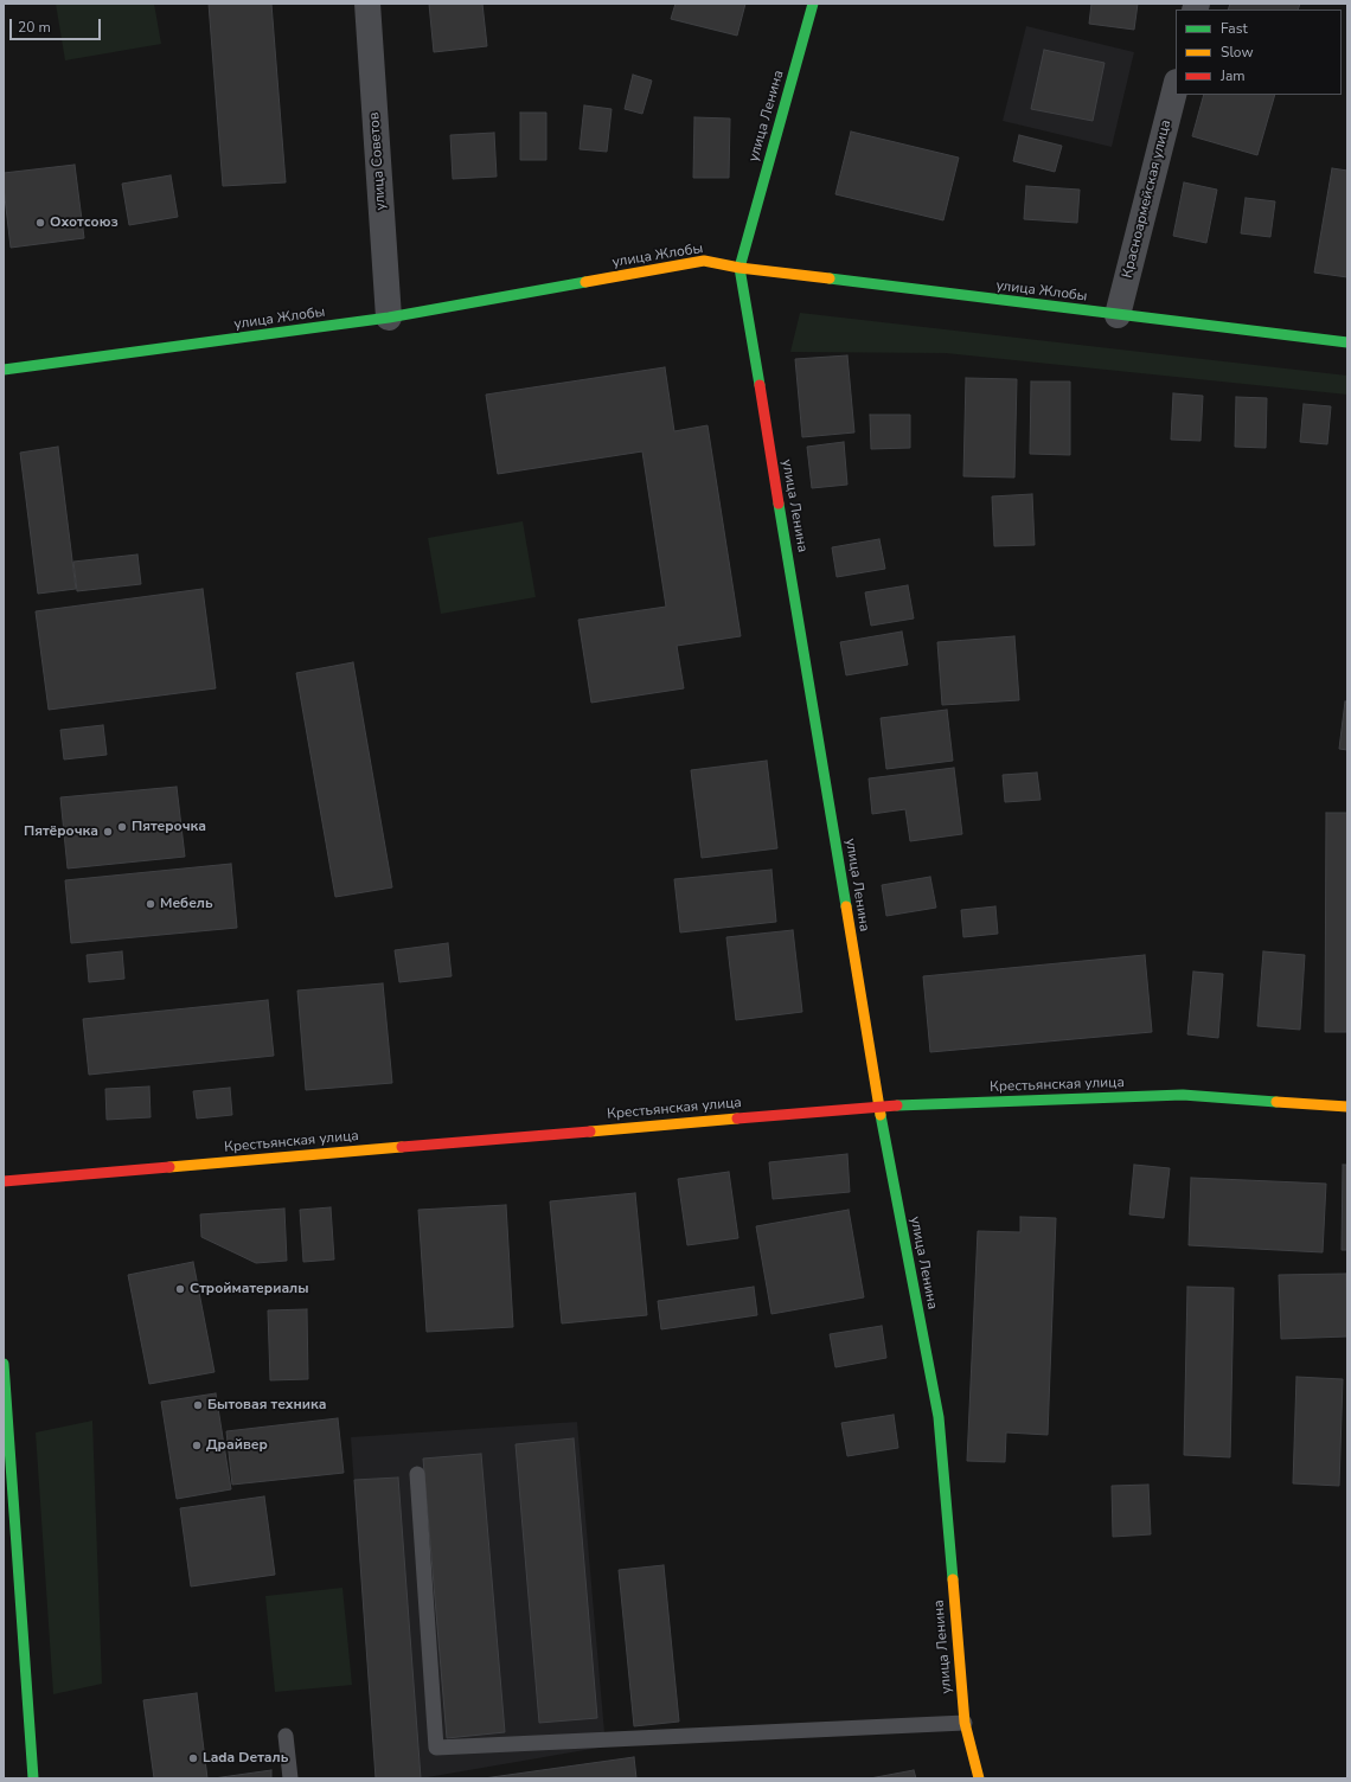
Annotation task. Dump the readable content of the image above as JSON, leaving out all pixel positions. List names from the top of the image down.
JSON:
{
  "streets": {
    "street": [
      "улица Ленина",
      "улица Советов",
      "Красноармейская улица",
      "улица Жлобы",
      "Крестьянская улица"
    ]
  },
  "crossings": [
    ["улица Ленина", "улица Жлобы"],
    ["улица Ленина", "Крестьянская улица"],
    ["улица Советов", "улица Жлобы"],
    ["Красноармейская улица", "улица Жлобы"]
  ],
  "places": [
    "Охотсоюз",
    "Пятерочка",
    "Пятёрочка",
    "Мебель",
    "Стройматериалы",
    "Бытовая техника",
    "Драйвер",
    "Lada Dеталь"
  ],
  "legend": ["Fast", "Slow", "Jam"],
  "scale_bar": "20 m"
}
